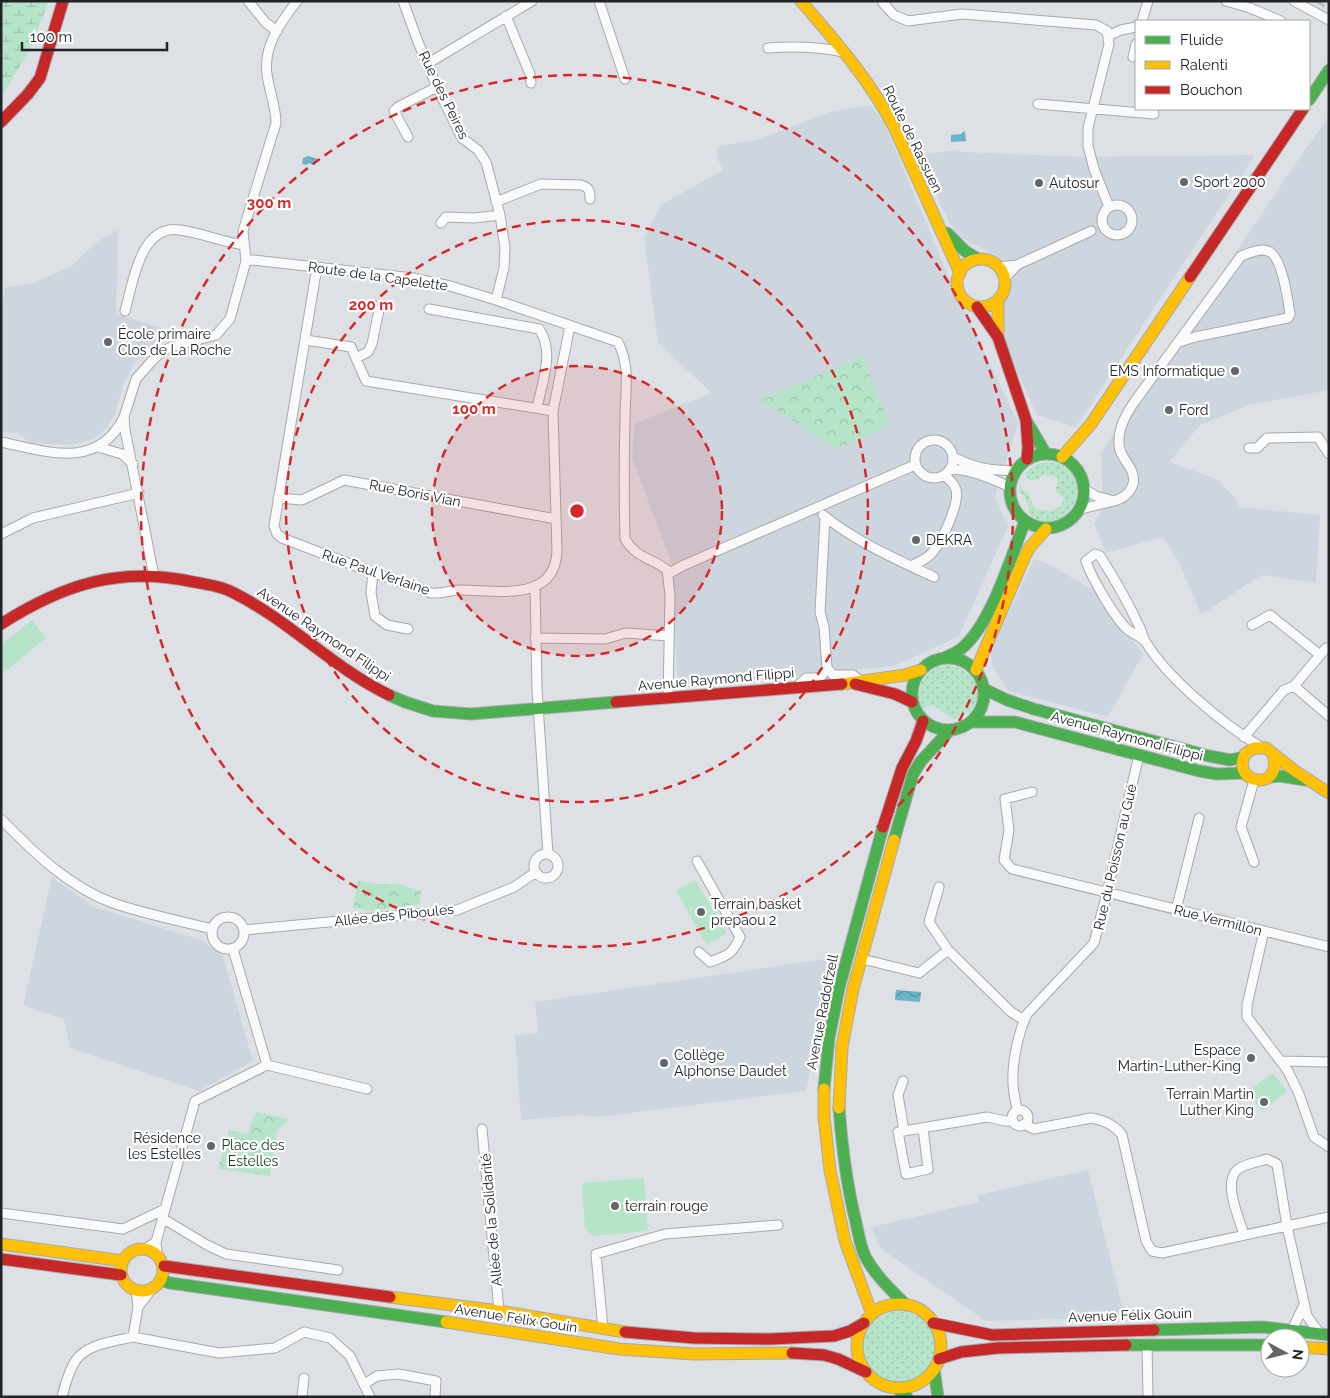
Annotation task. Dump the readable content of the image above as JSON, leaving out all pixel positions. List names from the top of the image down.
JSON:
{
  "streets": {
    "main road": [
      "Route de Rassuen",
      "Avenue Raymond Filippi",
      "Avenue Radolfzell",
      "Avenue Félix Gouin"
    ],
    "street": [
      "Rue des Peires",
      "Route de la Capelette",
      "Rue Boris Vian",
      "Rue Paul Verlaine",
      "Rue du Poisson au Gué",
      "Allée des Piboules",
      "Rue Vermillon",
      "Allée de la Solidarité"
    ]
  },
  "crossings": [
    ["Rue des Peires", "Route de la Capelette"],
    ["Route de la Capelette", "Rue Paul Verlaine"],
    ["Rue Boris Vian", "Rue Paul Verlaine"],
    ["Avenue Raymond Filippi", "Rue du Poisson au Gué"],
    ["Avenue Raymond Filippi", "Avenue Radolfzell"],
    ["Rue du Poisson au Gué", "Rue Vermillon"],
    ["Avenue Radolfzell", "Avenue Félix Gouin"],
    ["Allée de la Solidarité", "Avenue Félix Gouin"]
  ],
  "parks": ["Place des Estelles"],
  "places": [
    "Sport 2000",
    "Autosur",
    "École primaire Clos de La Roche",
    "EMS Informatique",
    "Ford",
    "DEKRA",
    "Terrain basket prepaou 2",
    "Espace Martin-Luther-King",
    "Collège Alphonse Daudet",
    "Terrain Martin Luther King",
    "Résidence les Estelles",
    "terrain rouge"
  ],
  "legend": ["Fluide", "Ralenti", "Bouchon"],
  "scale_bar": "100 m",
  "north": "right",
  "rings": ["300 m", "200 m", "100 m"]
}
